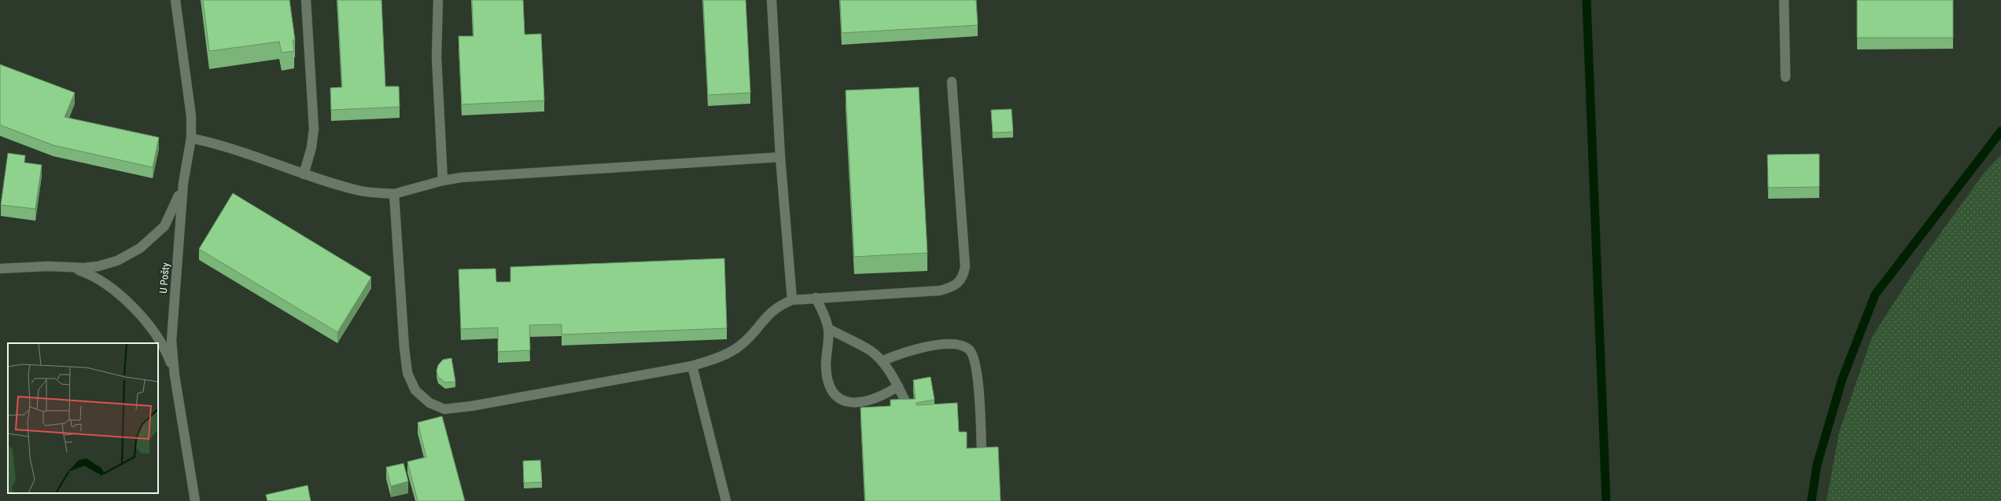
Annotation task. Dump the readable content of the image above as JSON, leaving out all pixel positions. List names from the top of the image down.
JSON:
{
  "streets": {
    "street": ["U Pošty"]
  }
}
